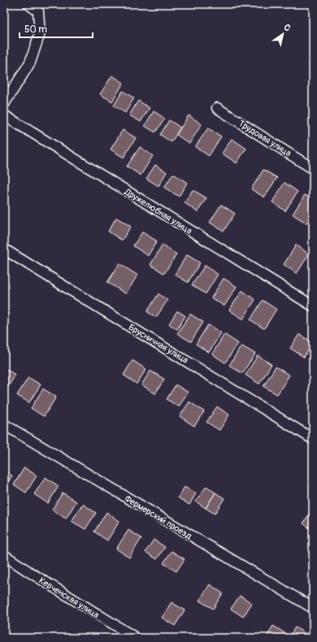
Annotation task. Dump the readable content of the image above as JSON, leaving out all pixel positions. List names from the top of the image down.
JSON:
{
  "streets": {
    "street": [
      "Трудовая улица",
      "Дружелюбная улица",
      "Брусничная улица",
      "Фермерский проезд",
      "Керченская улица"
    ]
  },
  "scale_bar": "50 m",
  "north": "top right"
}
